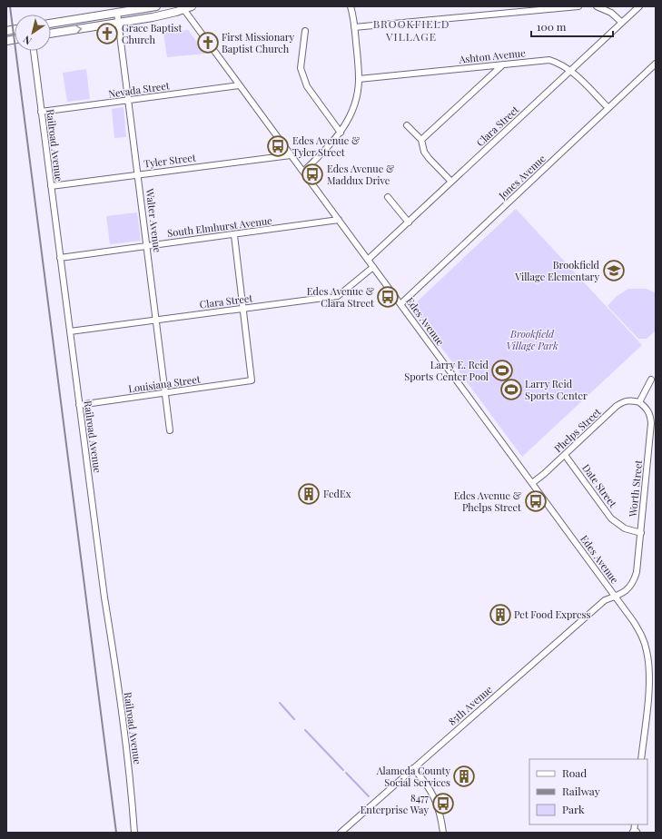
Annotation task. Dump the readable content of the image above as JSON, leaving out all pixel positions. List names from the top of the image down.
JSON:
{
  "streets": {
    "street": [
      "Ashton Avenue",
      "Nevada Street",
      "Clara Street",
      "Railroad Avenue",
      "Tyler Street",
      "Jones Avenue",
      "Walter Avenue",
      "South Elmhurst Avenue",
      "Edes Avenue",
      "Louisiana Street",
      "Phelps Street",
      "Date Street",
      "Worth Street",
      "85th Avenue"
    ]
  },
  "crossings": [
    ["Ashton Avenue", "Clara Street"],
    ["Ashton Avenue", "Jones Avenue"],
    ["Nevada Street", "Railroad Avenue"],
    ["Nevada Street", "Walter Avenue"],
    ["Nevada Street", "Edes Avenue"],
    ["Clara Street", "Railroad Avenue"],
    ["Clara Street", "Walter Avenue"],
    ["Clara Street", "Edes Avenue"],
    ["Clara Street", "Louisiana Street"],
    ["Railroad Avenue", "Tyler Street"],
    ["Railroad Avenue", "South Elmhurst Avenue"],
    ["Railroad Avenue", "Louisiana Street"],
    ["Tyler Street", "Walter Avenue"],
    ["Tyler Street", "Edes Avenue"],
    ["Jones Avenue", "Edes Avenue"],
    ["Walter Avenue", "South Elmhurst Avenue"],
    ["Walter Avenue", "Louisiana Street"],
    ["South Elmhurst Avenue", "Edes Avenue"],
    ["Edes Avenue", "Phelps Street"],
    ["Edes Avenue", "Worth Street"],
    ["Edes Avenue", "85th Avenue"],
    ["Phelps Street", "Date Street"],
    ["Phelps Street", "Worth Street"],
    ["Date Street", "Worth Street"],
    ["Worth Street", "85th Avenue"]
  ],
  "districts": ["BROOKFIELD VILLAGE"],
  "parks": ["Brookfield Village Park"],
  "places": {
    "church": ["Grace Baptist Church", "First Missionary Baptist Church"],
    "bus stop": [
      "Edes Avenue & Tyler Street",
      "Edes Avenue & Maddux Drive",
      "Edes Avenue & Clara Street",
      "Edes Avenue & Phelps Street",
      "8477 Enterprise Way"
    ],
    "school or university": ["Brookfield Village Elementary"],
    "sports": ["Larry E. Reid Sports Center Pool", "Larry Reid Sports Center"],
    "building": ["FedEx", "Pet Food Express", "Alameda County Social Services"]
  },
  "legend": ["Road", "Railway", "Park"],
  "scale_bar": "100 m",
  "north": "bottom left"
}
